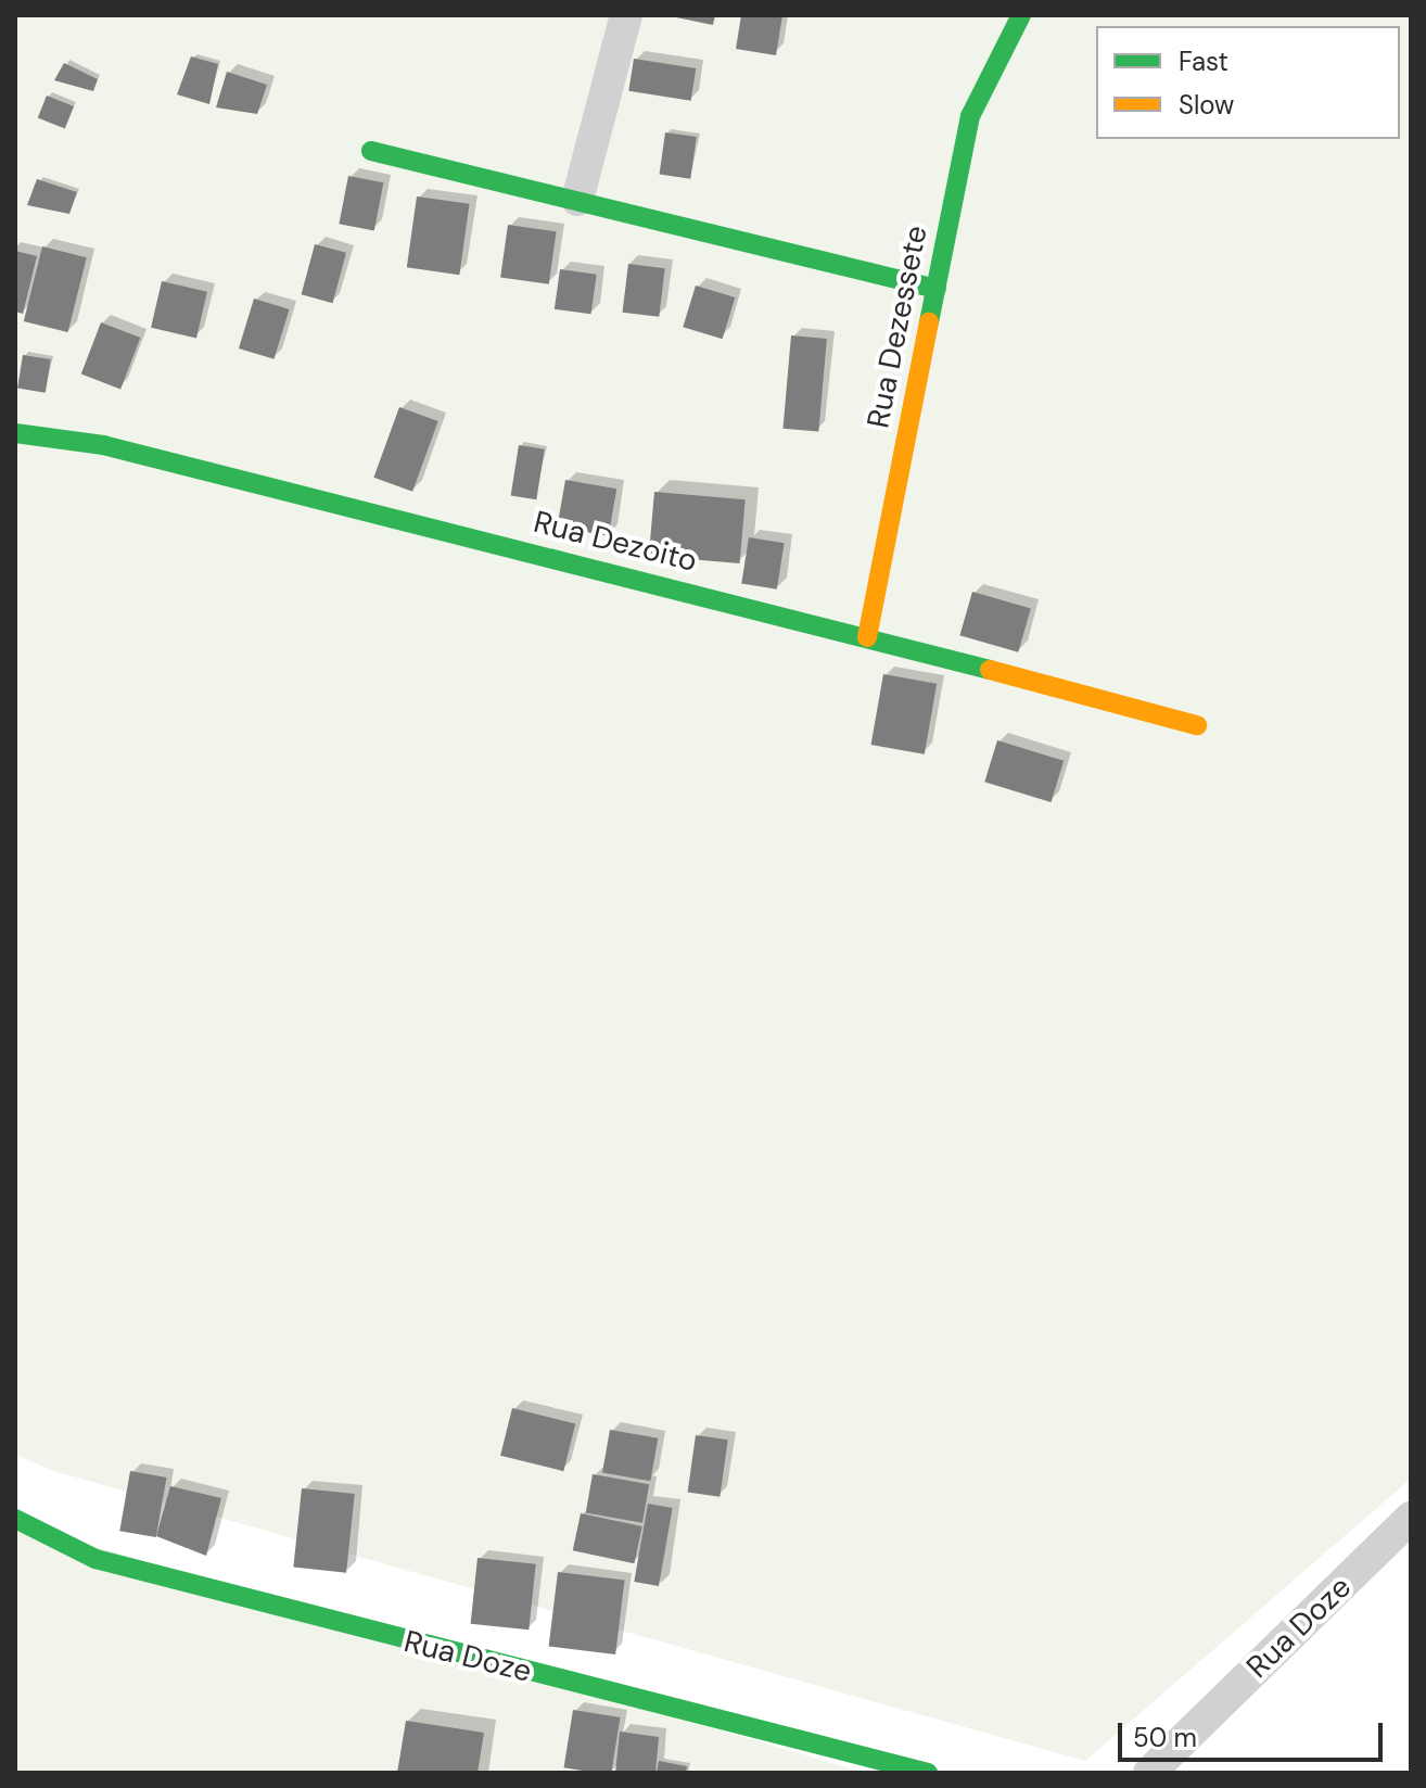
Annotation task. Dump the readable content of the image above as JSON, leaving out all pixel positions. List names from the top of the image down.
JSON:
{
  "streets": {
    "street": ["Rua Dezessete", "Rua Dezoito", "Rua Doze"]
  },
  "crossings": [
    ["Rua Dezessete", "Rua Dezoito"]
  ],
  "legend": ["Fast", "Slow"],
  "scale_bar": "50 m"
}
